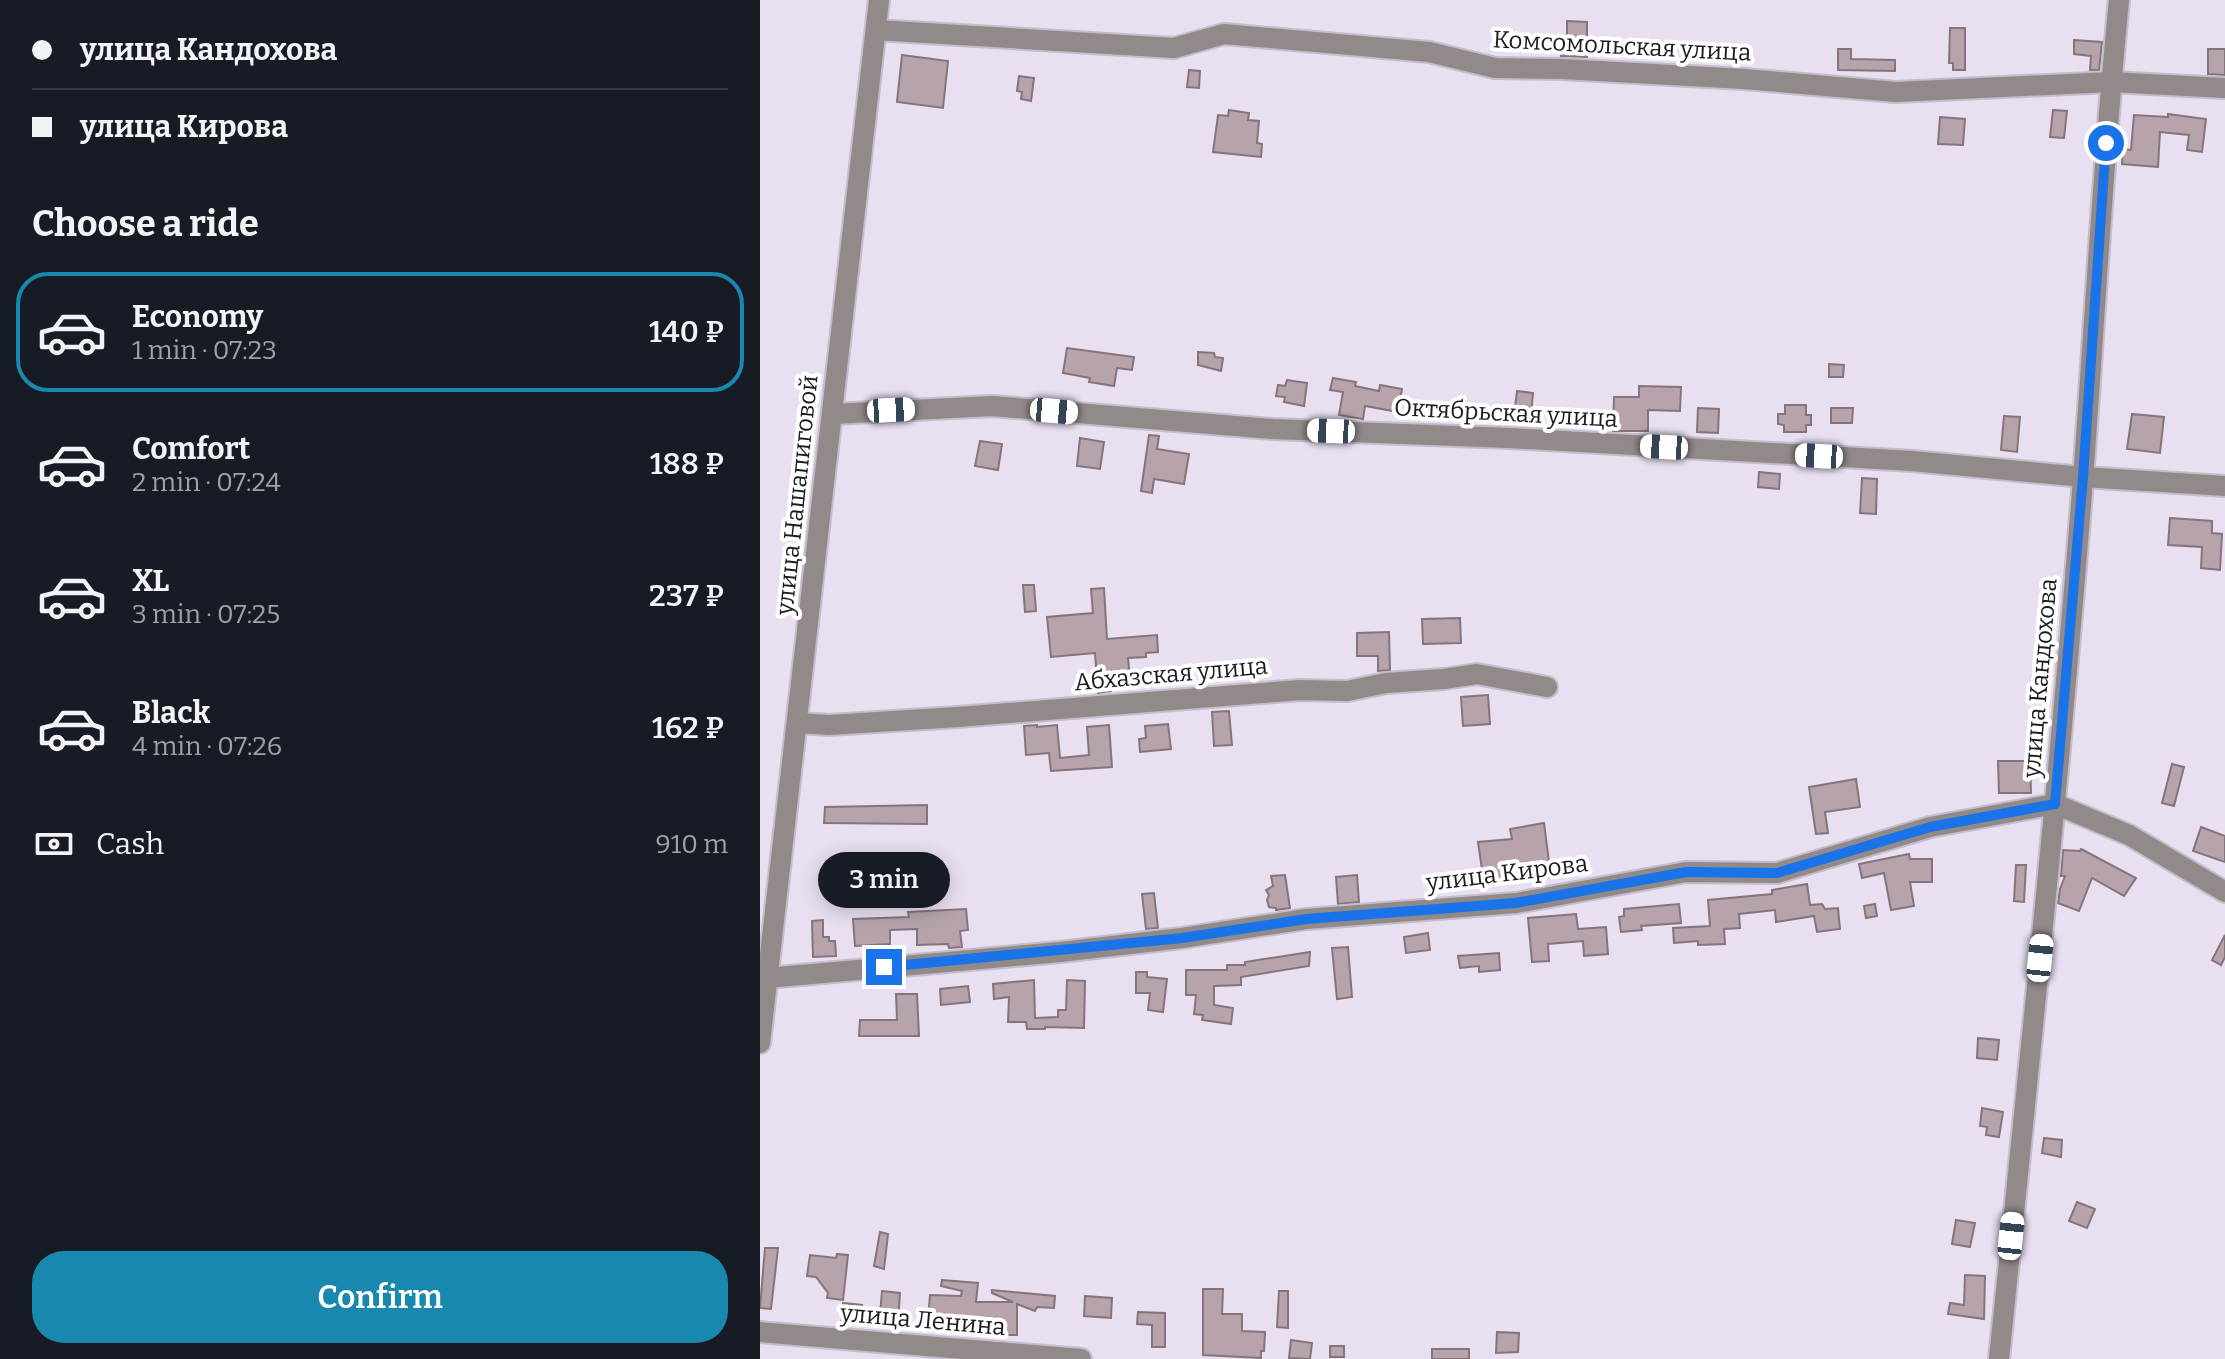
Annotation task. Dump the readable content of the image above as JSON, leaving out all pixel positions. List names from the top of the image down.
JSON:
{
  "streets": {
    "street": [
      "Комсомольская улица",
      "Октябрьская улица",
      "улица Нашапиговой",
      "Абхазская улица",
      "улица Кандохова",
      "улица Кирова",
      "улица Ленина"
    ]
  },
  "crossings": [
    ["Комсомольская улица", "улица Нашапиговой"],
    ["Комсомольская улица", "улица Кандохова"],
    ["Октябрьская улица", "улица Нашапиговой"],
    ["Октябрьская улица", "улица Кандохова"],
    ["улица Нашапиговой", "Абхазская улица"],
    ["улица Нашапиговой", "улица Кирова"],
    ["улица Кандохова", "улица Кирова"]
  ],
  "page": {
    "banner": ["улица Кандохова", "улица Кирова"],
    "heading": "Choose a ride",
    "list": [
      {
        "name": "Economy",
        "note": "1 min · 07:23",
        "value": "140 ₽"
      },
      {
        "name": "Comfort",
        "note": "2 min · 07:24",
        "value": "188 ₽"
      },
      {
        "name": "XL",
        "note": "3 min · 07:25",
        "value": "237 ₽"
      },
      {
        "name": "Black",
        "note": "4 min · 07:26",
        "value": "162 ₽"
      }
    ],
    "pay": ["Cash", "910 m"],
    "bubble": "3 min",
    "buttons": "Confirm"
  }
}
